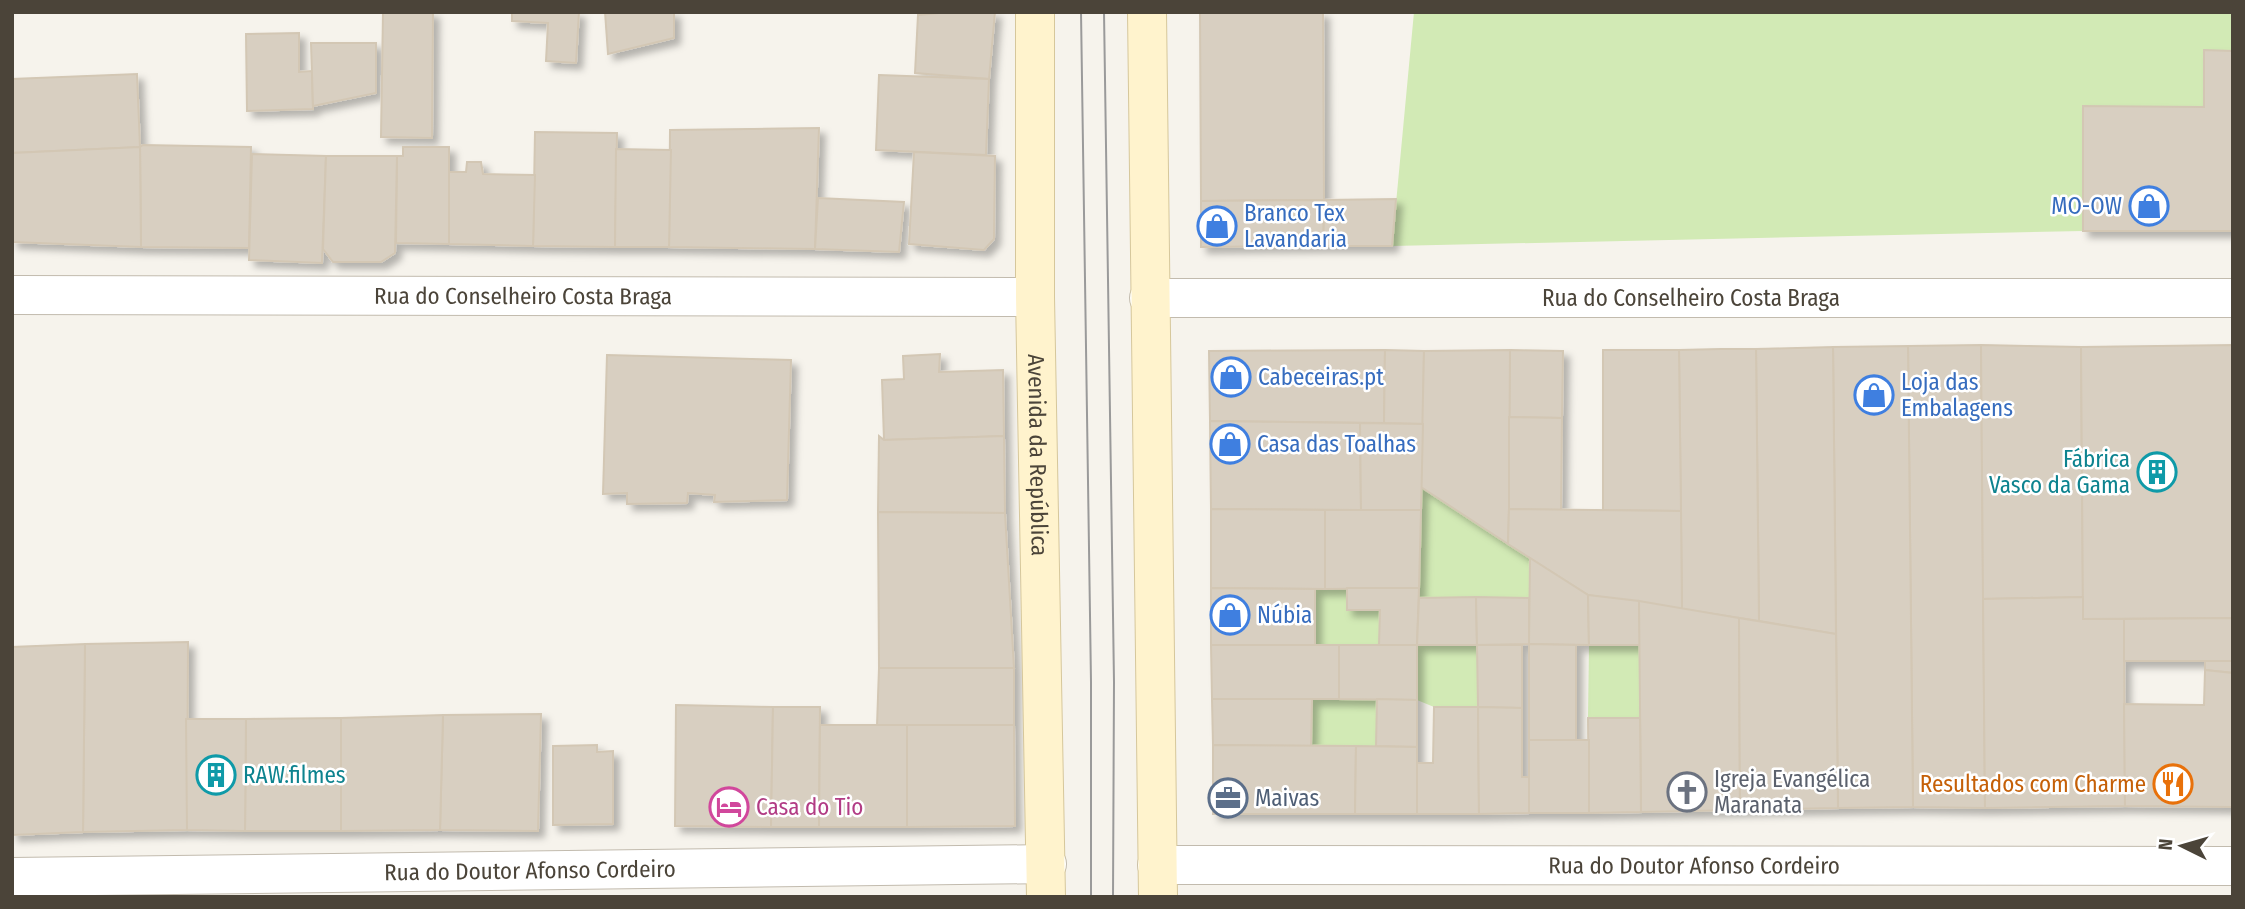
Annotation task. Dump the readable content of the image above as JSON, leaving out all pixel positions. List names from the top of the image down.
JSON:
{
  "streets": {
    "main road": ["Avenida da República"],
    "street": ["Rua do Conselheiro Costa Braga", "Rua do Doutor Afonso Cordeiro"]
  },
  "crossings": [
    ["Rua do Conselheiro Costa Braga", "Avenida da República"],
    ["Avenida da República", "Rua do Doutor Afonso Cordeiro"]
  ],
  "places": {
    "shop": [
      "MO-OW",
      "Branco Tex Lavandaria",
      "Cabeceiras.pt",
      "Loja das Embalagens",
      "Casa das Toalhas",
      "Núbia"
    ],
    "building": ["Fábrica Vasco da Gama", "RAW.filmes"],
    "restaurant": ["Resultados com Charme"],
    "church": ["Igreja Evangélica Maranata"],
    "office": ["Maivas"],
    "hotel": ["Casa do Tio"]
  },
  "north": "left"
}
